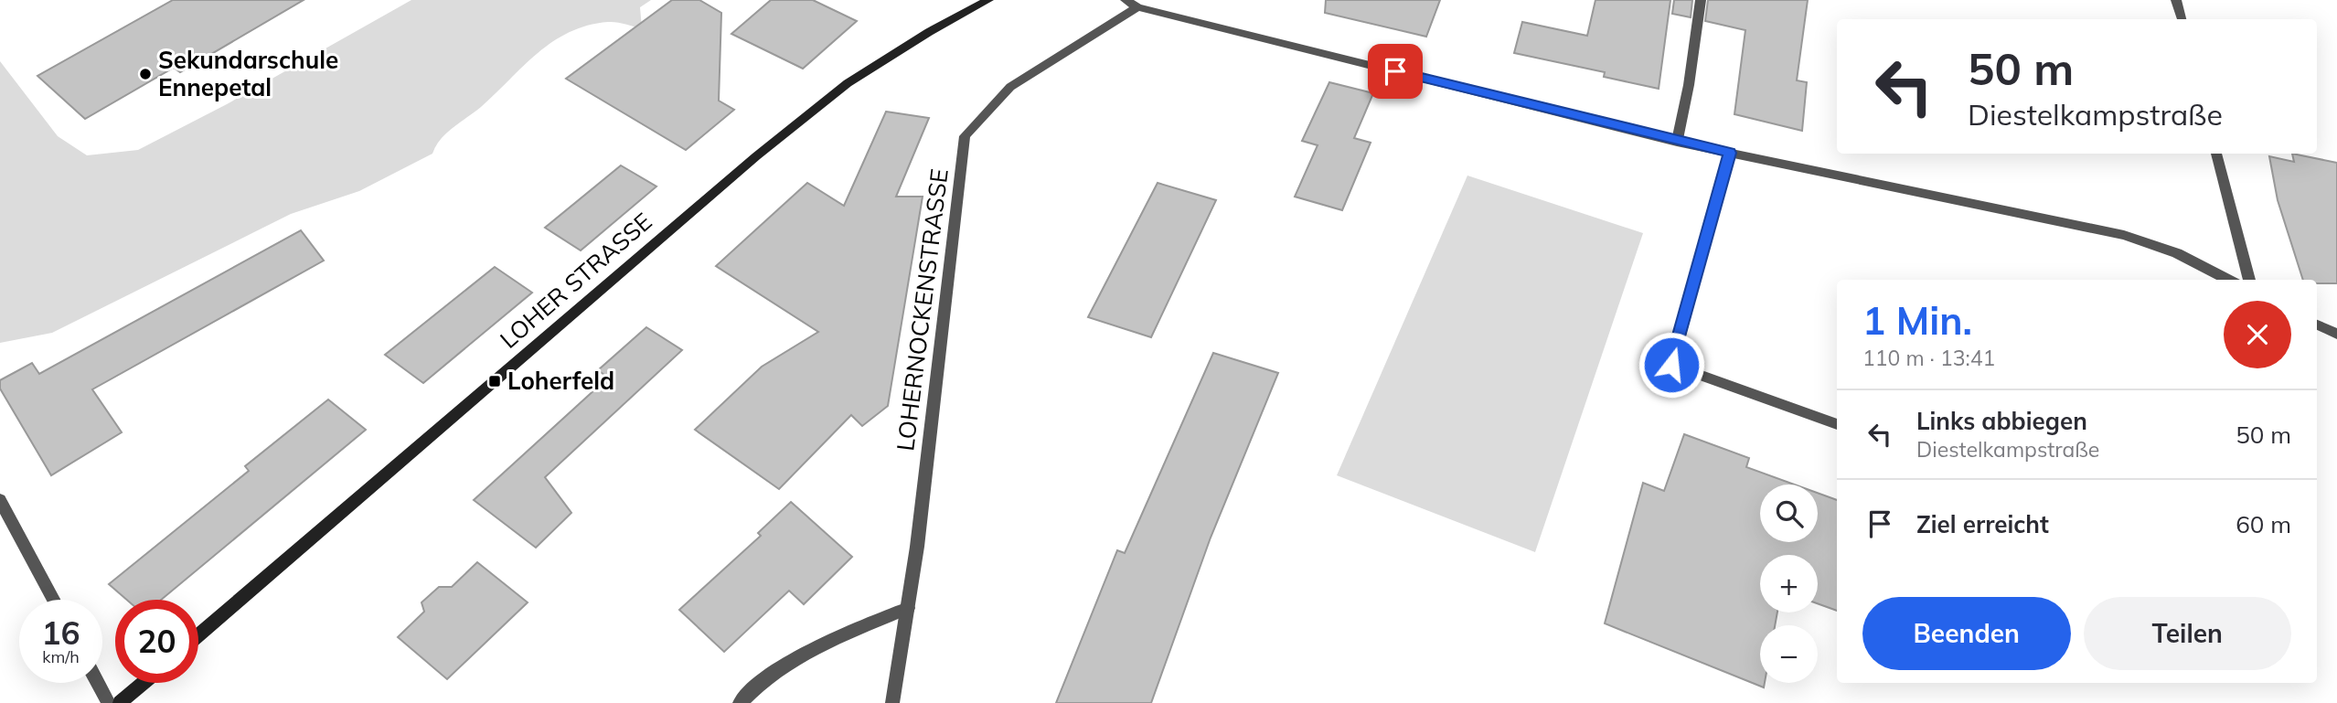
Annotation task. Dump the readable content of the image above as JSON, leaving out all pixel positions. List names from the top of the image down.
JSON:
{
  "streets": {
    "main road": ["LOHER STRASSE"],
    "street": ["LOHERNOCKENSTRASSE"]
  },
  "places": {
    "other": ["Sekundarschule Ennepetal"],
    "transit": ["Loherfeld"]
  },
  "page": {
    "turn": ["50 m", "Diestelkampstraße"],
    "heading": ["1 Min.", "110 m · 13:41"],
    "list": [
      {
        "name": "Links abbiegen",
        "note": "Diestelkampstraße",
        "value": "50 m"
      },
      {
        "name": "Ziel erreicht",
        "value": "60 m"
      }
    ],
    "map_buttons": ["+", "−"],
    "buttons": ["Beenden", "Teilen"],
    "speed": "16 km/h",
    "limit": "20"
  }
}
